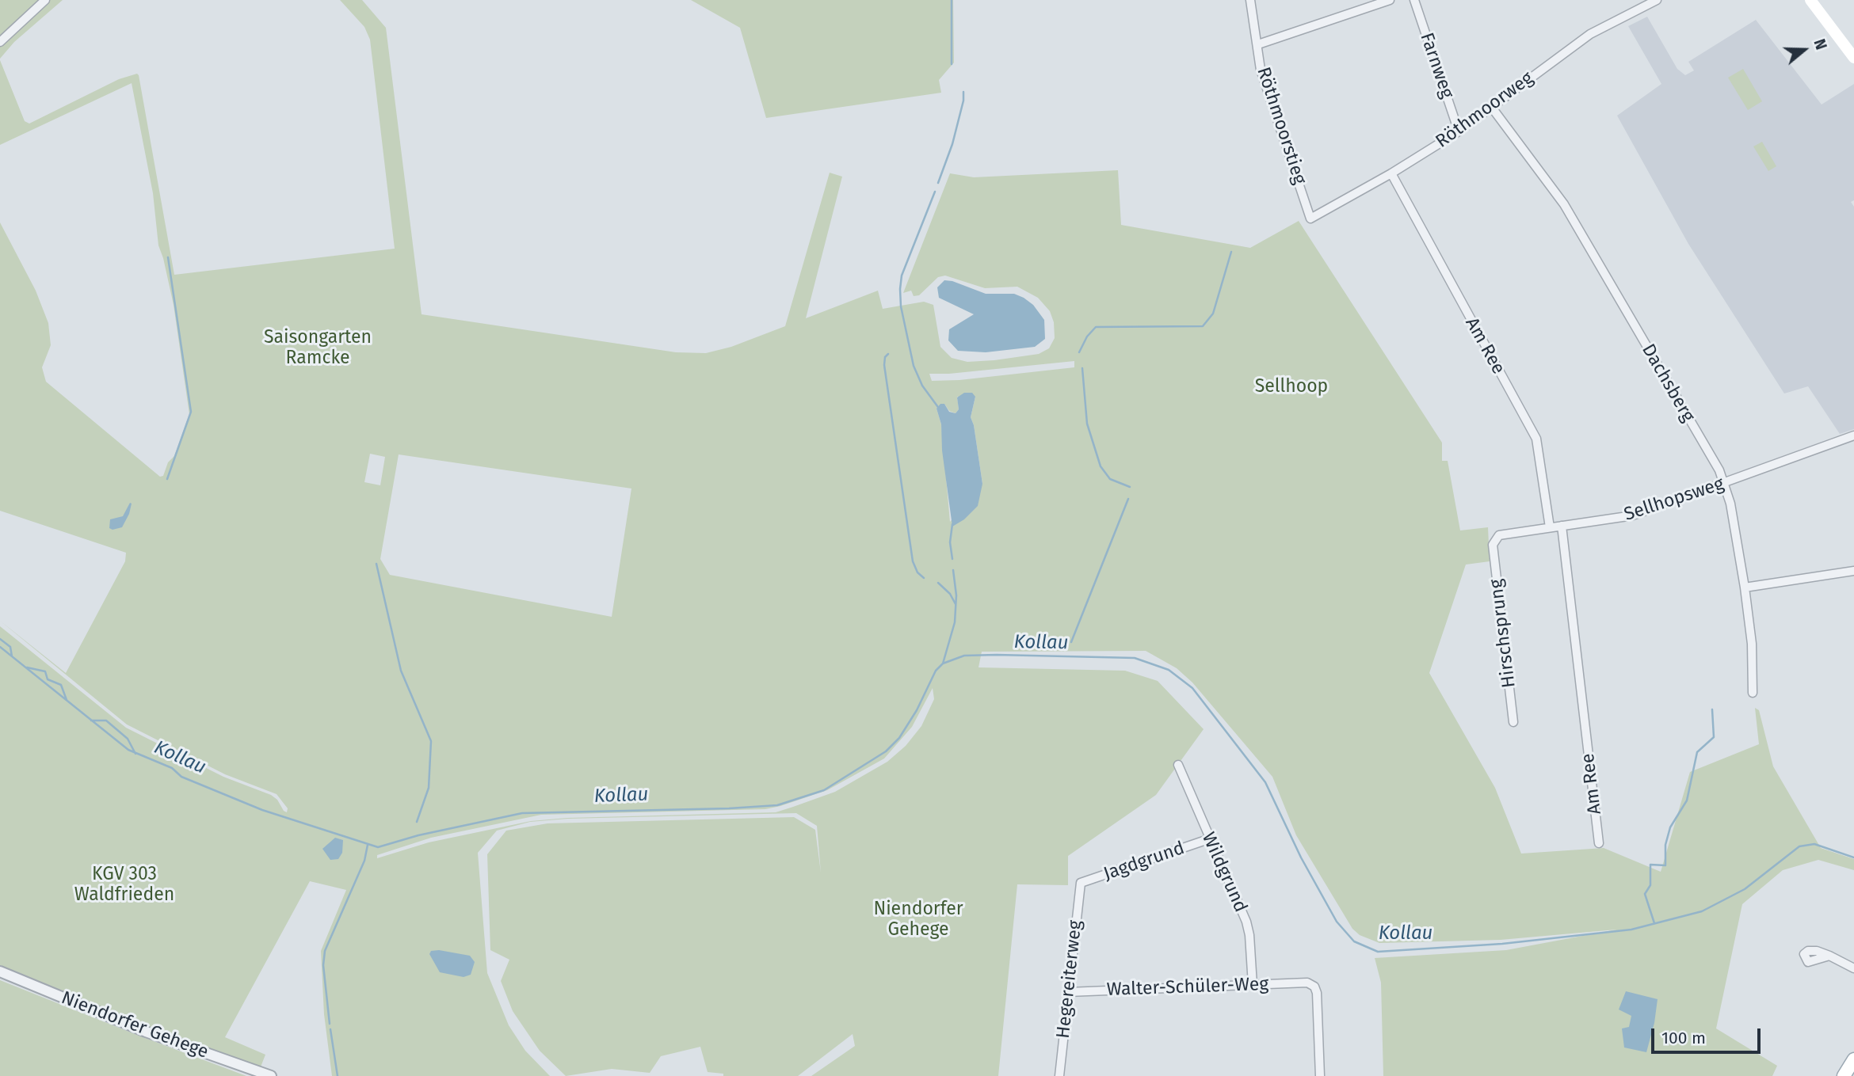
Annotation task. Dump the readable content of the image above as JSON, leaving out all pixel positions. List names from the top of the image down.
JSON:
{
  "streets": {
    "street": [
      "Farnweg",
      "Röthmoorweg",
      "Röthmoorstieg",
      "Am Ree",
      "Dachsberg",
      "Sellhopsweg",
      "Hirschsprung",
      "Jagdgrund",
      "Wildgrund",
      "Hegereiterweg",
      "Walter-Schüler-Weg",
      "Niendorfer Gehege"
    ]
  },
  "crossings": [
    ["Farnweg", "Röthmoorweg"],
    ["Röthmoorweg", "Röthmoorstieg"],
    ["Röthmoorweg", "Am Ree"],
    ["Röthmoorweg", "Dachsberg"],
    ["Am Ree", "Sellhopsweg"],
    ["Dachsberg", "Sellhopsweg"],
    ["Sellhopsweg", "Hirschsprung"],
    ["Jagdgrund", "Wildgrund"],
    ["Jagdgrund", "Hegereiterweg"],
    ["Wildgrund", "Walter-Schüler-Weg"],
    ["Hegereiterweg", "Walter-Schüler-Weg"]
  ],
  "water": ["Kollau"],
  "parks": [
    "Saisongarten Ramcke",
    "Sellhoop",
    "KGV 303 Waldfrieden",
    "Niendorfer Gehege"
  ],
  "scale_bar": "100 m",
  "north": "right"
}
